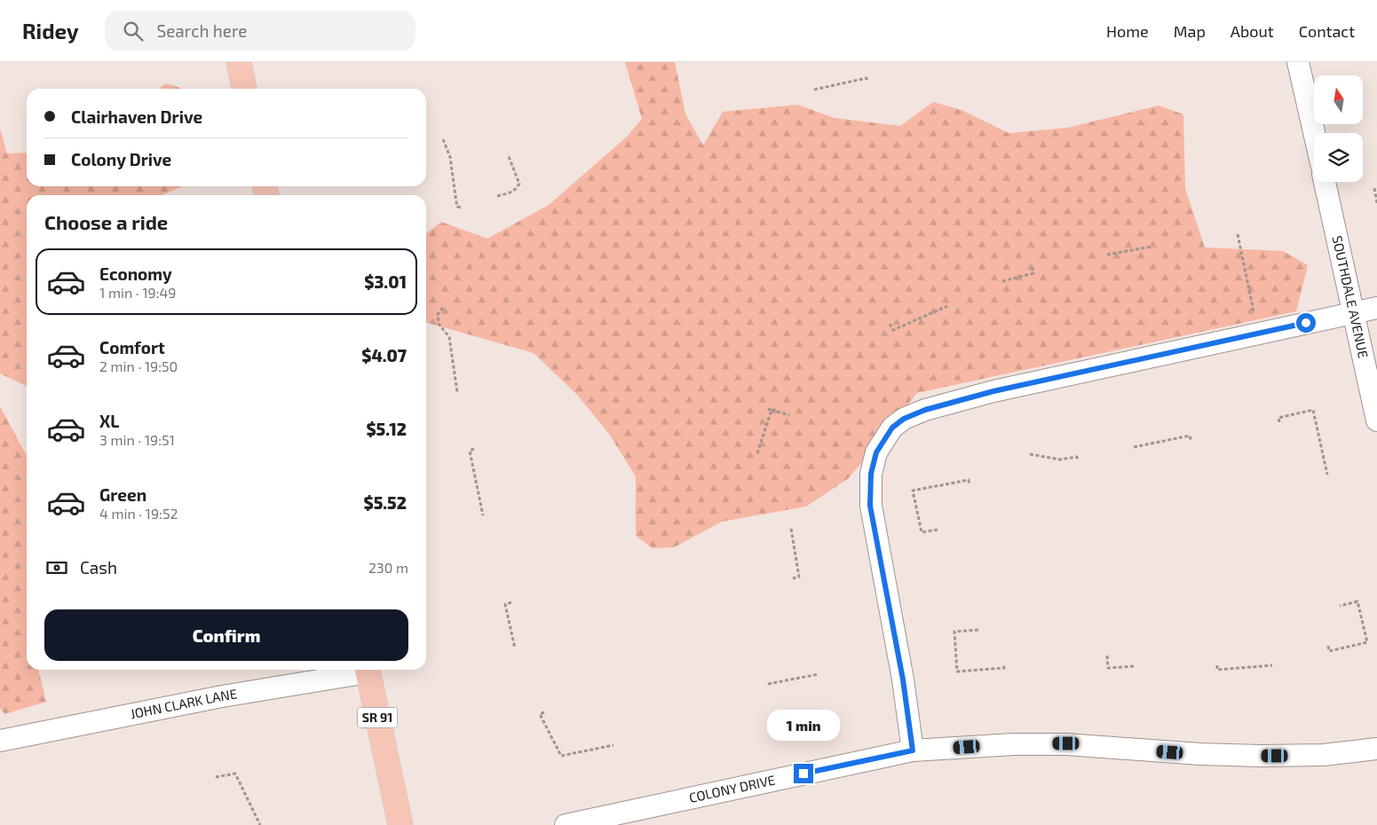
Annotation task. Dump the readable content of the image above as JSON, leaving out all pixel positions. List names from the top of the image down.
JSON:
{
  "streets": {
    "main road": ["SR 91"],
    "street": ["SOUTHDALE AVENUE", "JOHN CLARK LANE", "COLONY DRIVE"]
  },
  "north": "top",
  "page": {
    "header": "Ridey",
    "search": "Search here",
    "nav": [
      "Home",
      "Map",
      "About",
      "Contact"
    ],
    "banner": ["Clairhaven Drive", "Colony Drive"],
    "heading": "Choose a ride",
    "list": [
      {
        "name": "Economy",
        "note": "1 min · 19:49",
        "value": "$3.01"
      },
      {
        "name": "Comfort",
        "note": "2 min · 19:50",
        "value": "$4.07"
      },
      {
        "name": "XL",
        "note": "3 min · 19:51",
        "value": "$5.12"
      },
      {
        "name": "Green",
        "note": "4 min · 19:52",
        "value": "$5.52"
      }
    ],
    "pay": ["Cash", "230 m"],
    "buttons": "Confirm",
    "bubble": "1 min"
  }
}
